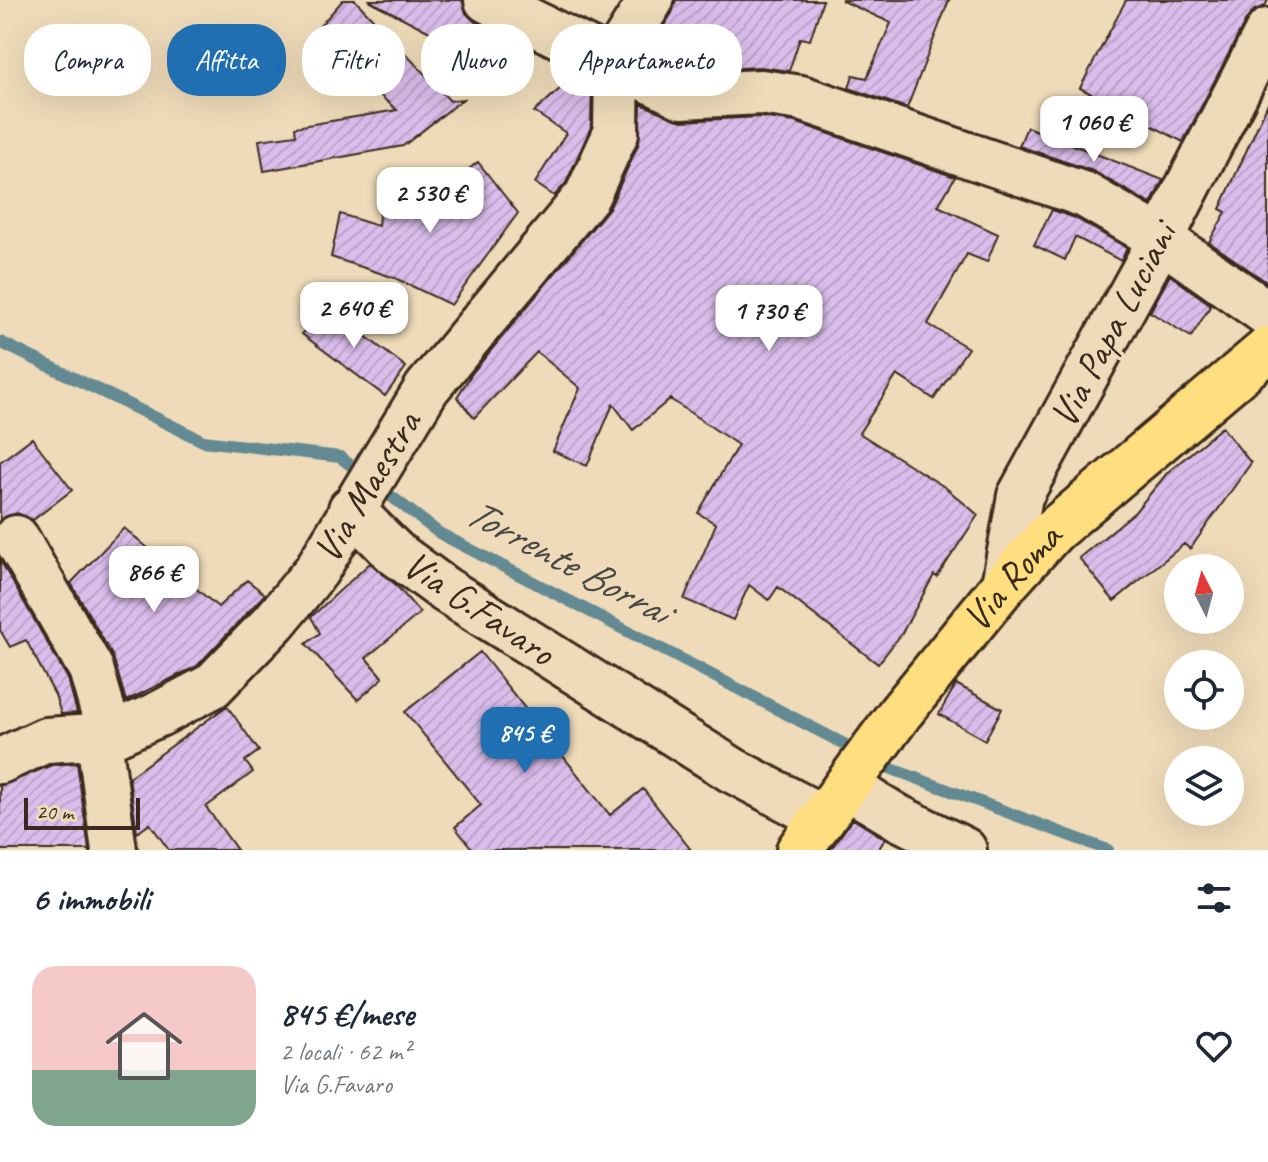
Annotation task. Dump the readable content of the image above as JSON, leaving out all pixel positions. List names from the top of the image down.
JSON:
{
  "streets": {
    "main road": ["Via Roma"],
    "street": ["Via Papa Luciani", "Via Maestra", "Via G.Favaro"]
  },
  "crossings": [
    ["Via Papa Luciani", "Via Roma"],
    ["Via Maestra", "Via G.Favaro"],
    ["Via Roma", "Via G.Favaro"]
  ],
  "water": ["Torrente Borrai"],
  "scale_bar": "20 m",
  "north": "top",
  "page": {
    "chip": [
      "Compra",
      "Affitta",
      "Filtri",
      "Nuovo",
      "Appartamento"
    ],
    "price": [
      "1 060 €",
      "2 530 €",
      "2 640 €",
      "1 730 €",
      "866 €",
      "845 €"
    ],
    "scale": "20 m",
    "heading": "6 immobili",
    "list": [
      {
        "name": "845 €/mese",
        "note": "2 locali · 62 m² · Via G.Favaro"
      }
    ]
  }
}
